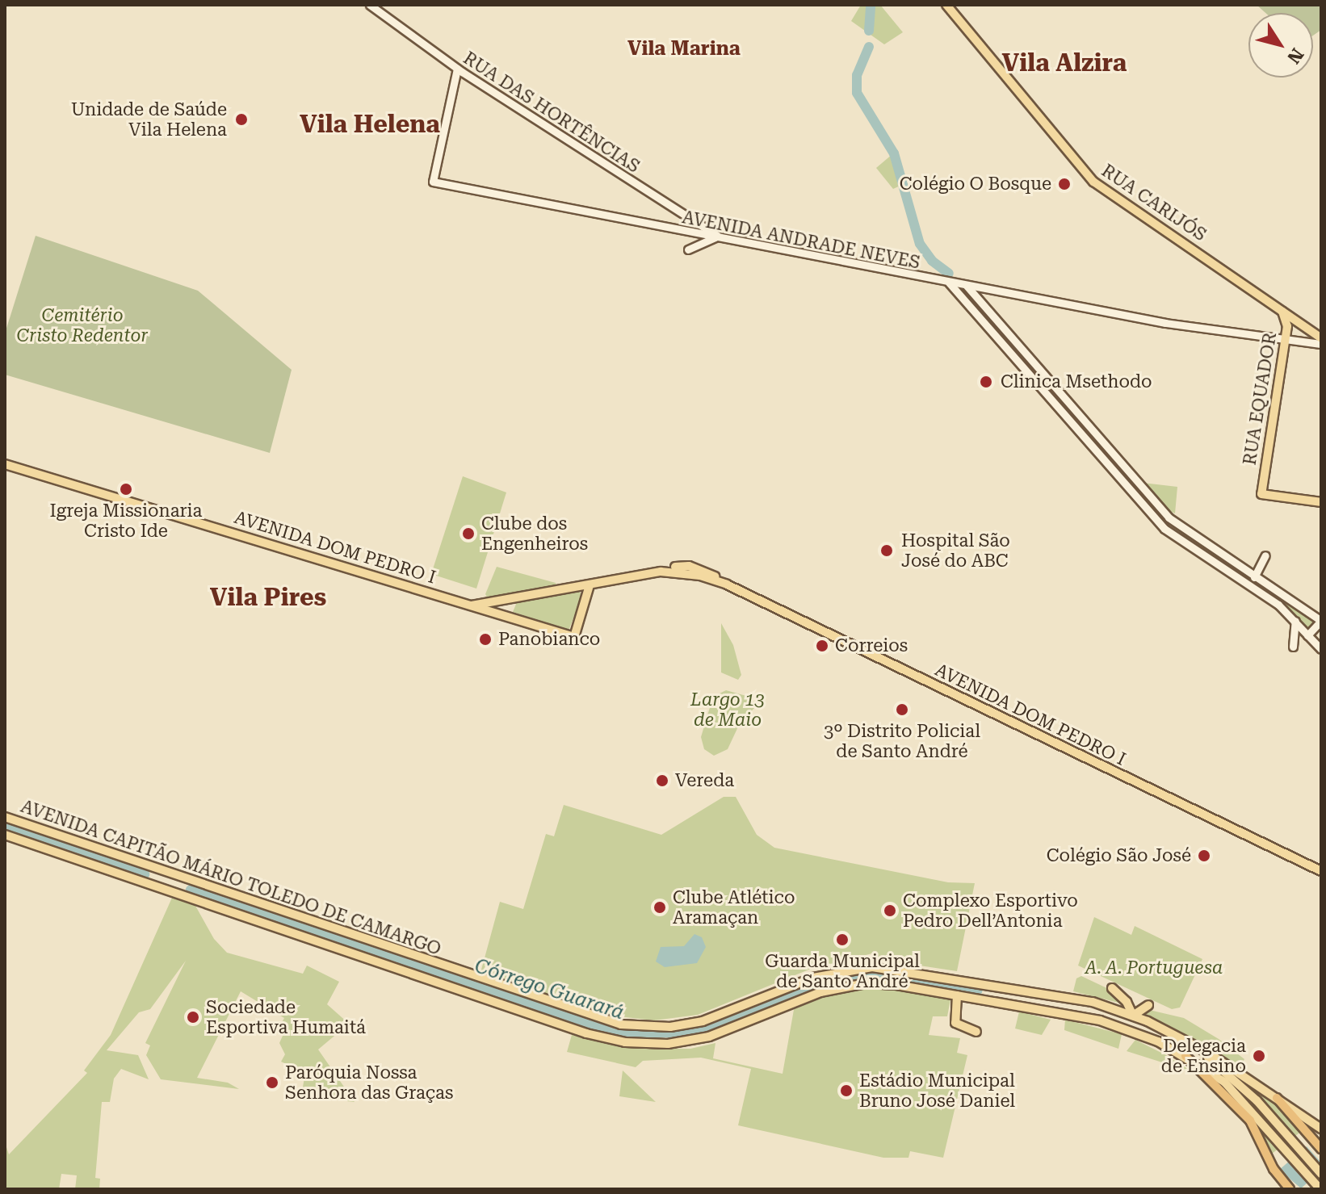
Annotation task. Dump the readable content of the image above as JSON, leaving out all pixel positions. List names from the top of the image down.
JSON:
{
  "streets": {
    "main road": [
      "RUA DAS HORTÊNCIAS",
      "RUA CARIJÓS",
      "AVENIDA ANDRADE NEVES",
      "RUA EQUADOR",
      "AVENIDA DOM PEDRO I",
      "AVENIDA CAPITÃO MÁRIO TOLEDO DE CAMARGO"
    ]
  },
  "crossings": [
    ["RUA DAS HORTÊNCIAS", "AVENIDA ANDRADE NEVES"],
    ["RUA CARIJÓS", "RUA EQUADOR"],
    ["AVENIDA ANDRADE NEVES", "RUA EQUADOR"]
  ],
  "districts": [
    "Vila Marina",
    "Vila Alzira",
    "Vila Helena",
    "Vila Pires"
  ],
  "water": ["Córrego Guarará"],
  "parks": ["Cemitério Cristo Redentor", "Largo 13 de Maio", "A. A. Portuguesa"],
  "places": [
    "Unidade de Saúde Vila Helena",
    "Colégio O Bosque",
    "Clinica Msethodo",
    "Igreja Missionaria Cristo Ide",
    "Clube dos Engenheiros",
    "Hospital São José do ABC",
    "Panobianco",
    "Correios",
    "3º Distrito Policial de Santo André",
    "Vereda",
    "Colégio São José",
    "Clube Atlético Aramaçan",
    "Complexo Esportivo Pedro Dell’Antonia",
    "Guarda Municipal de Santo André",
    "Sociedade Esportiva Humaitá",
    "Delegacia de Ensino",
    "Paróquia Nossa Senhora das Graças",
    "Estádio Municipal Bruno José Daniel"
  ],
  "north": "bottom right"
}
